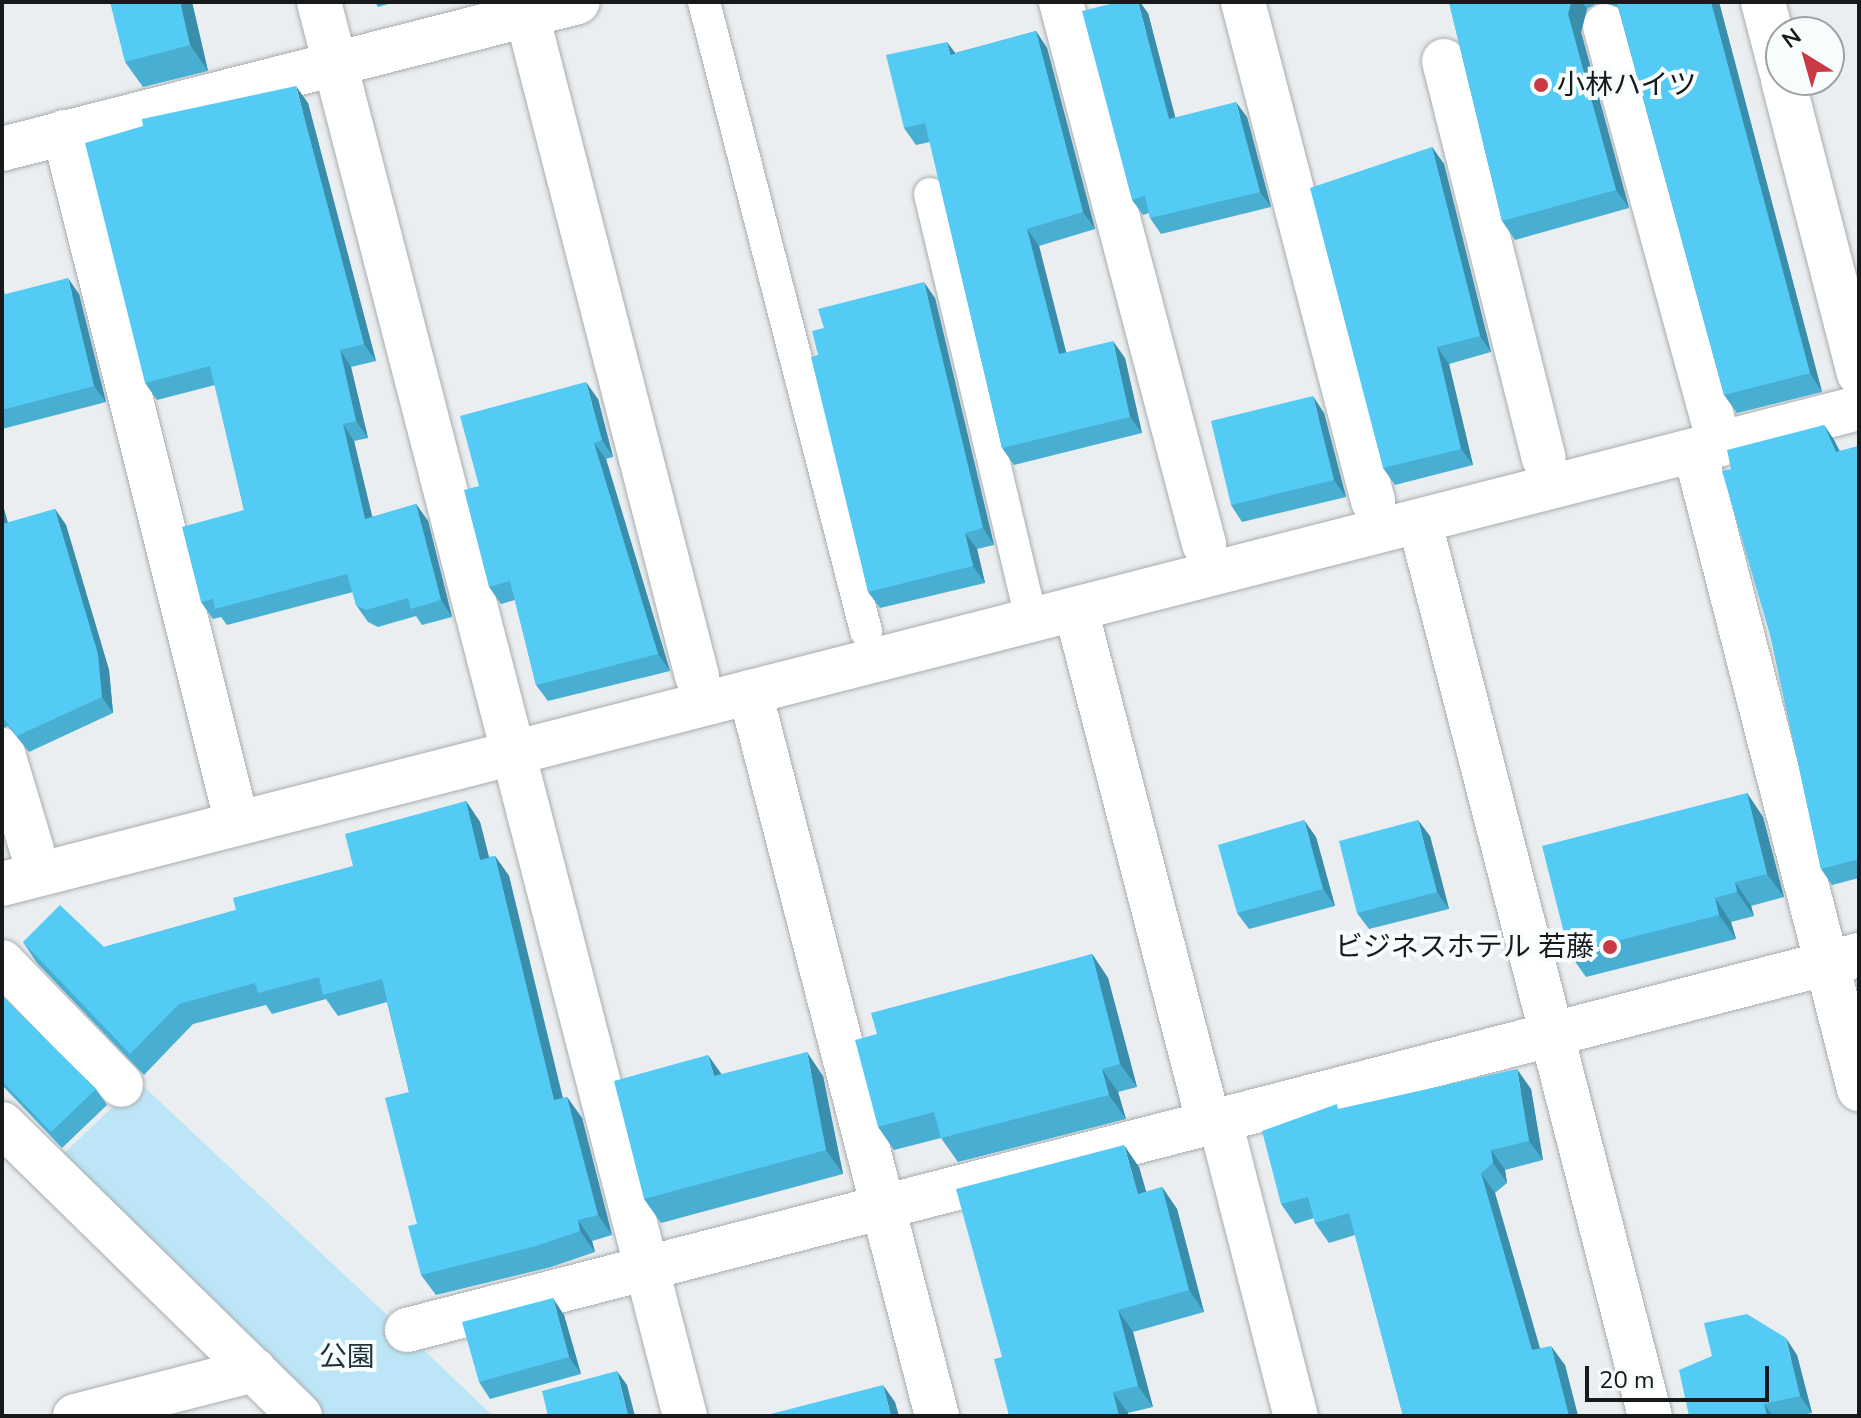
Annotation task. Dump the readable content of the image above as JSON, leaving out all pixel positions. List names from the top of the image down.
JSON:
{
  "parks": ["公園"],
  "places": ["小林ハイツ", "ビジネスホテル 若藤"],
  "scale_bar": "20 m",
  "north": "top left"
}
